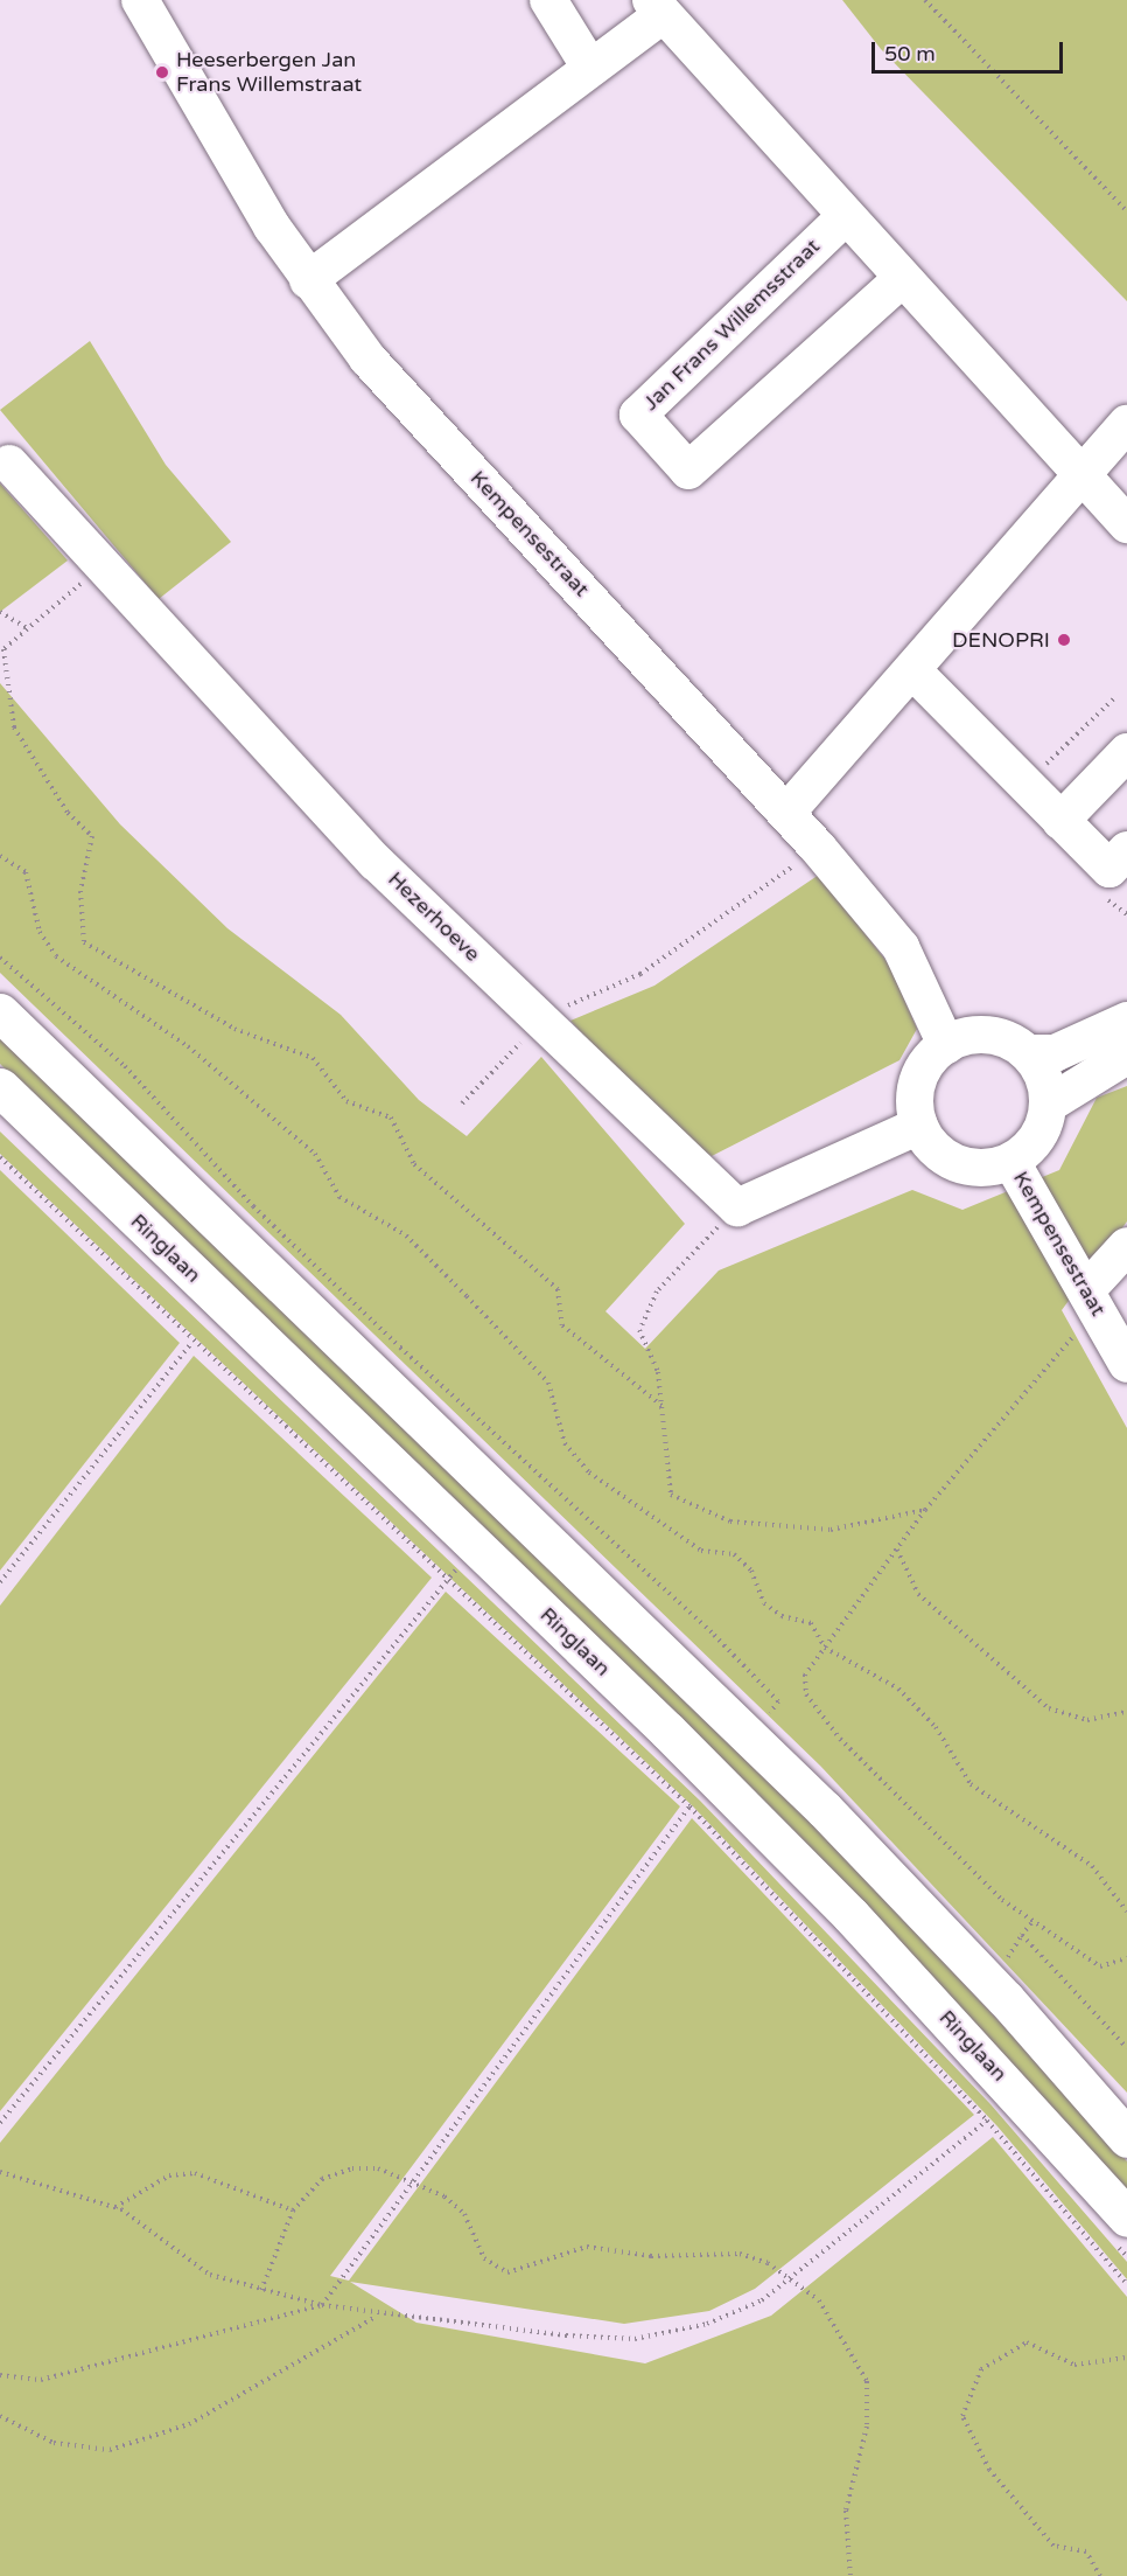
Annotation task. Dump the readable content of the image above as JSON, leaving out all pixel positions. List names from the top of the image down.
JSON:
{
  "streets": {
    "main road": ["Ringlaan"],
    "street": ["Jan Frans Willemsstraat", "Kempensestraat", "Hezerhoeve"]
  },
  "places": ["Heeserbergen Jan Frans Willemstraat", "DENOPRI"],
  "scale_bar": "50 m"
}
